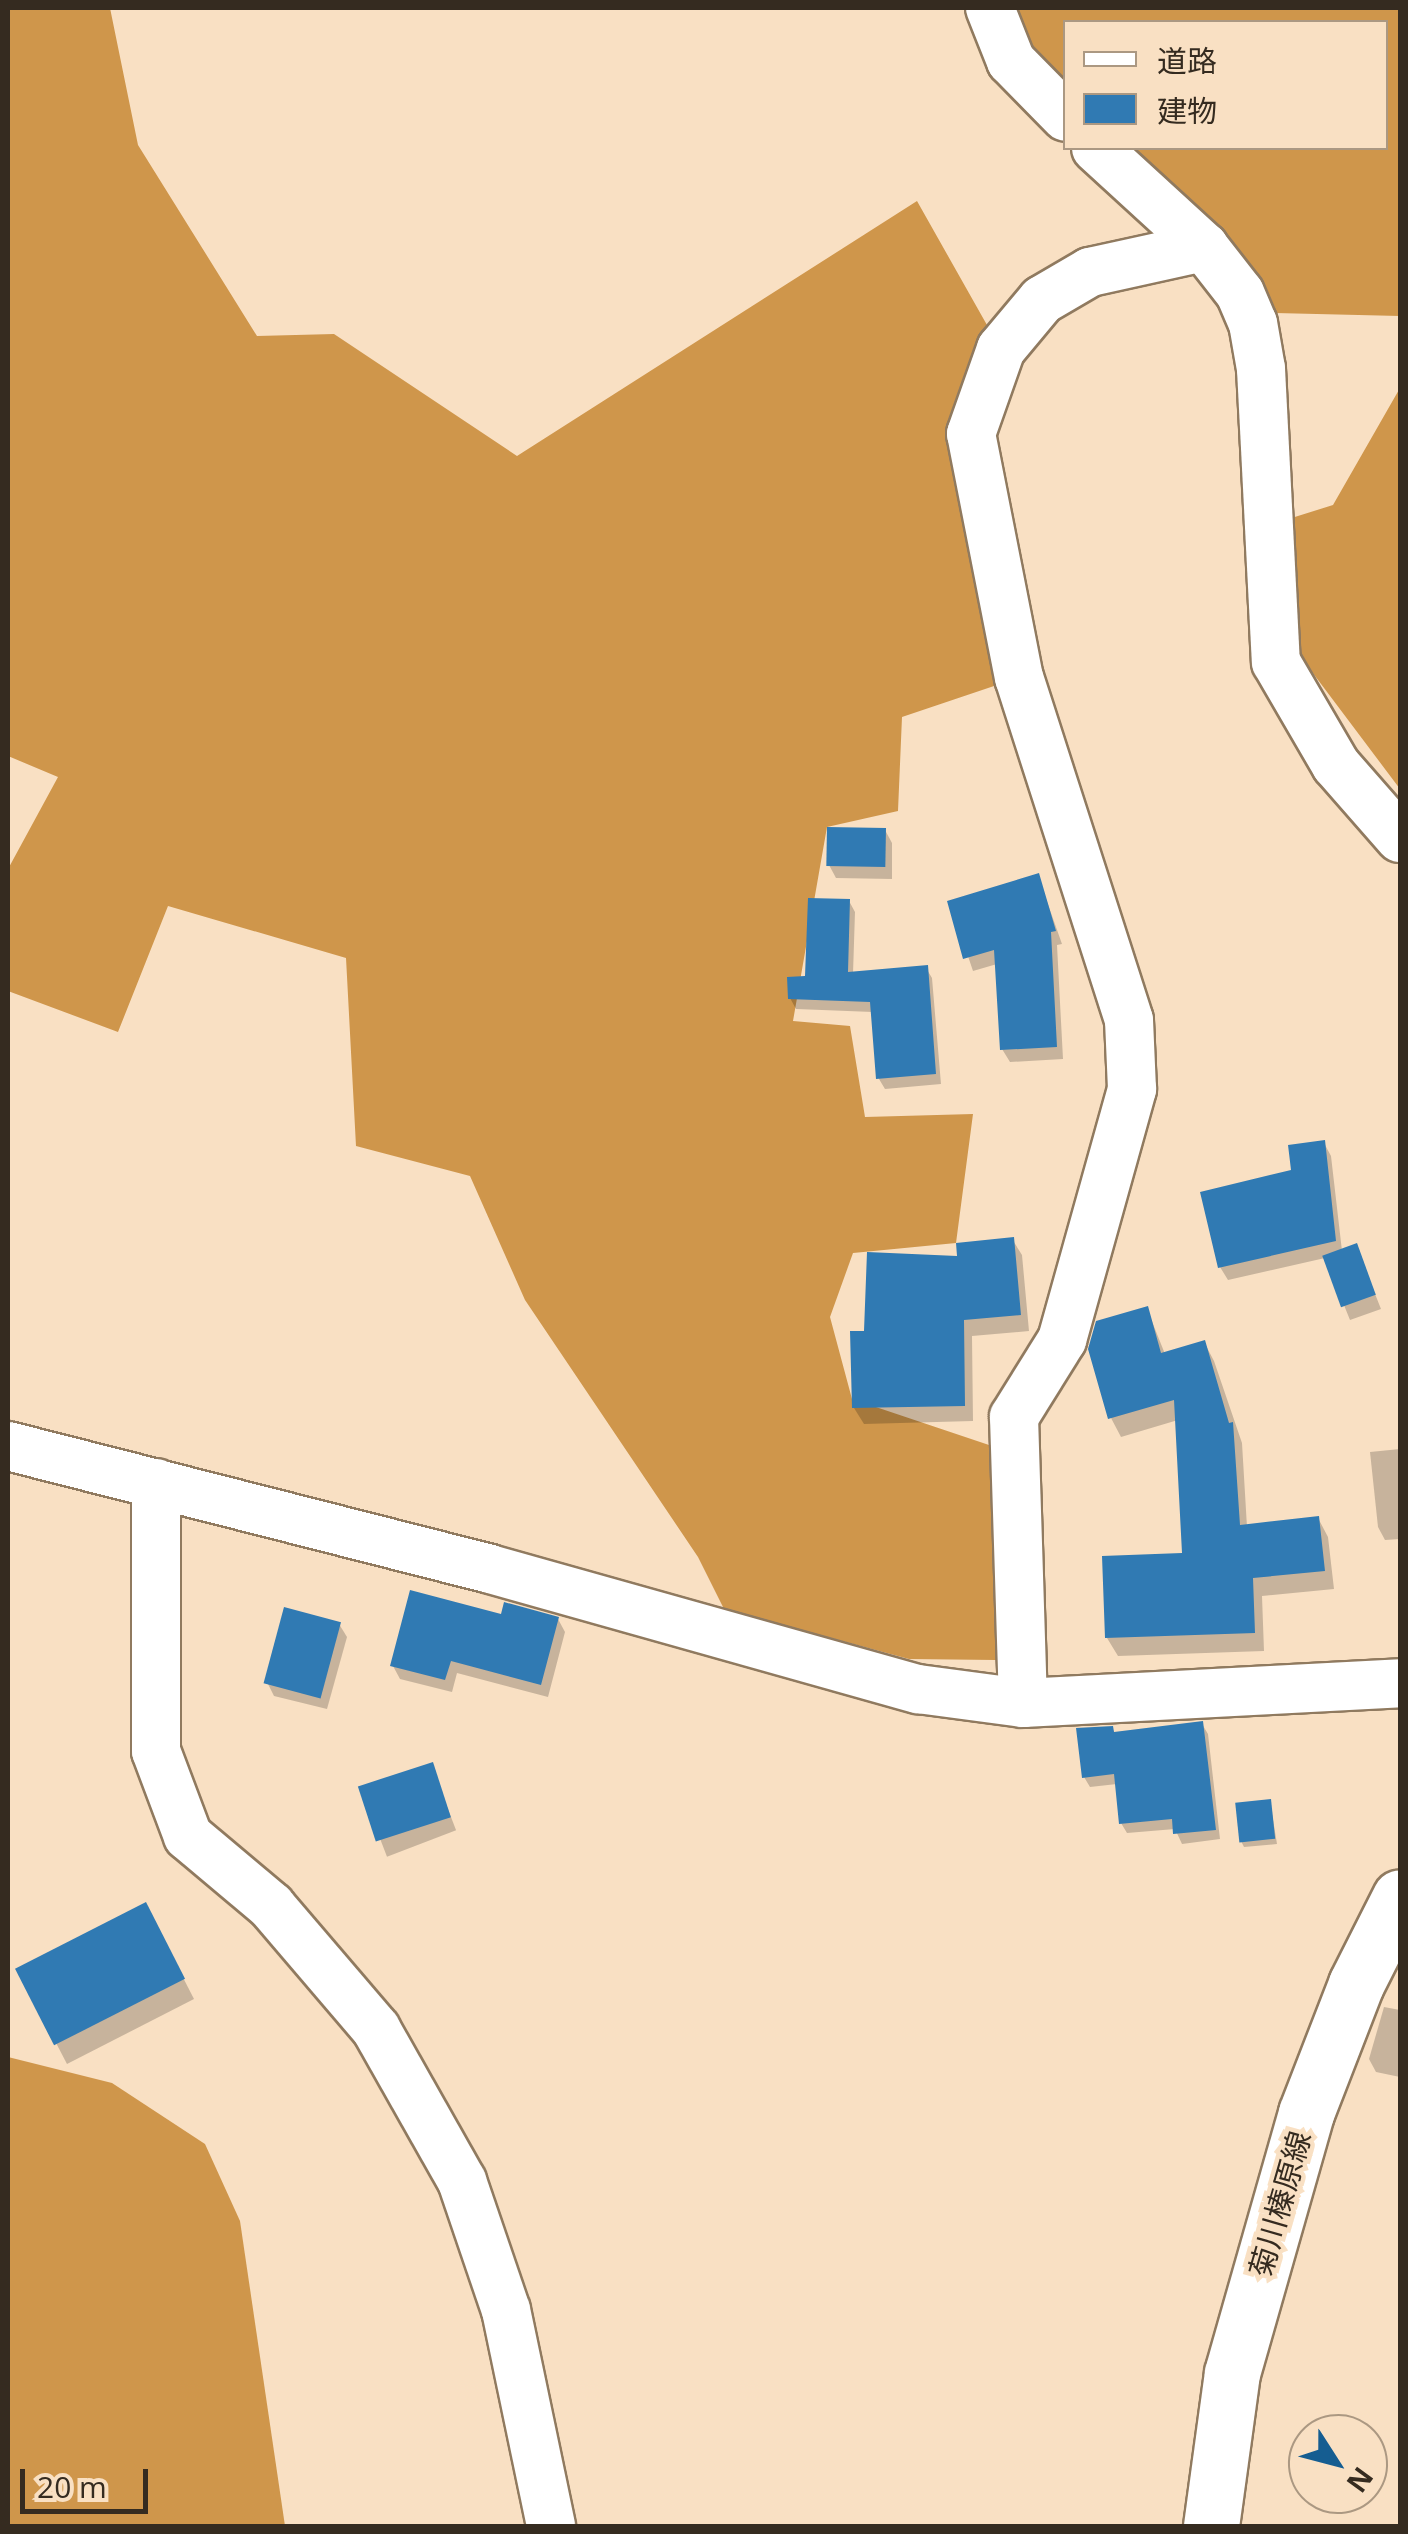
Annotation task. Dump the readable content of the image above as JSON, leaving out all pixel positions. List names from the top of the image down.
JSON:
{
  "streets": {
    "main road": ["菊川榛原線"]
  },
  "legend": ["道路", "建物"],
  "scale_bar": "20 m",
  "north": "bottom right"
}
